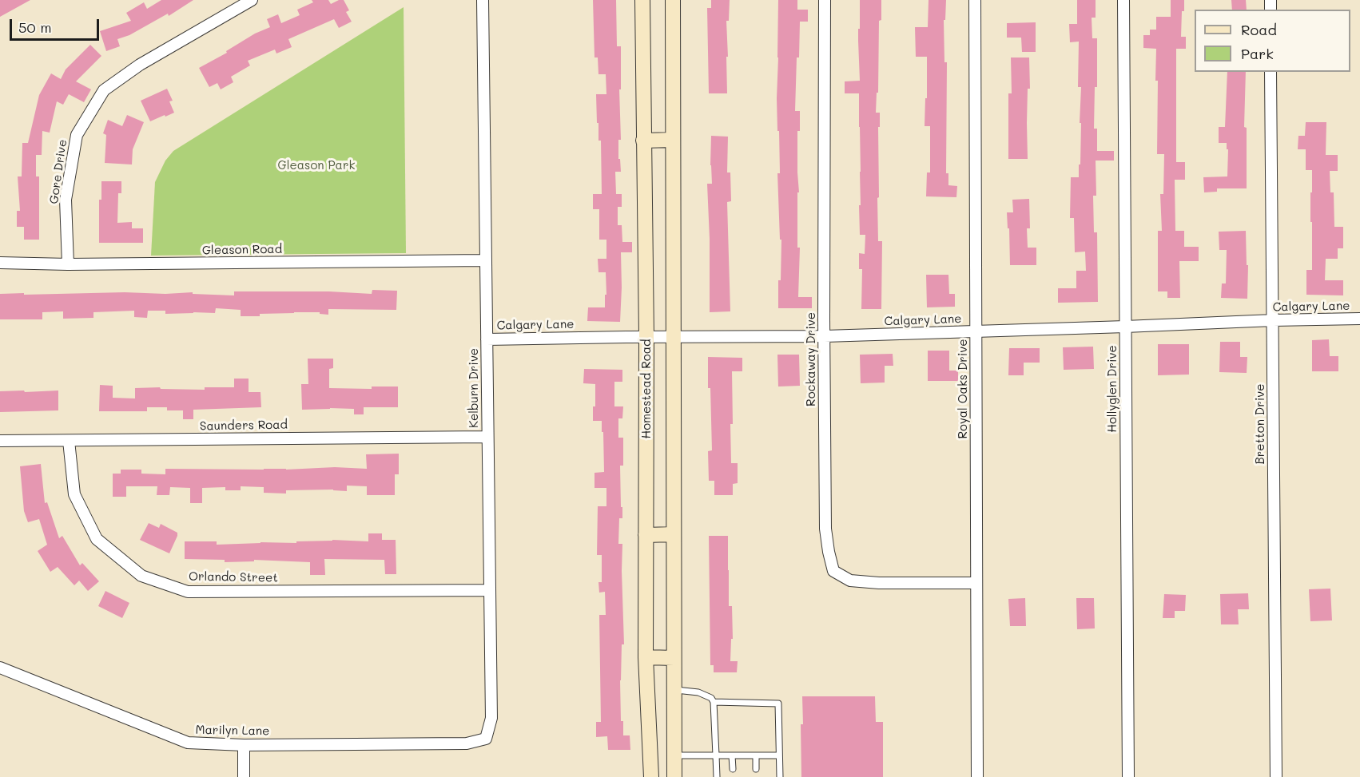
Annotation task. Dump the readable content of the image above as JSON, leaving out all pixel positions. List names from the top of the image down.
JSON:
{
  "streets": {
    "main road": ["Homestead Road"],
    "street": [
      "Gore Drive",
      "Gleason Road",
      "Calgary Lane",
      "Rockaway Drive",
      "Kelburn Drive",
      "Royal Oaks Drive",
      "Hollyglen Drive",
      "Bretton Drive",
      "Saunders Road",
      "Orlando Street",
      "Marilyn Lane"
    ]
  },
  "crossings": [
    ["Gore Drive", "Gleason Road"],
    ["Gleason Road", "Kelburn Drive"],
    ["Calgary Lane", "Rockaway Drive"],
    ["Calgary Lane", "Kelburn Drive"],
    ["Calgary Lane", "Homestead Road"],
    ["Calgary Lane", "Royal Oaks Drive"],
    ["Calgary Lane", "Hollyglen Drive"],
    ["Calgary Lane", "Bretton Drive"],
    ["Rockaway Drive", "Royal Oaks Drive"],
    ["Kelburn Drive", "Saunders Road"],
    ["Kelburn Drive", "Orlando Street"],
    ["Kelburn Drive", "Marilyn Lane"],
    ["Saunders Road", "Orlando Street"]
  ],
  "parks": ["Gleason Park"],
  "legend": ["Road", "Park"],
  "scale_bar": "50 m"
}
